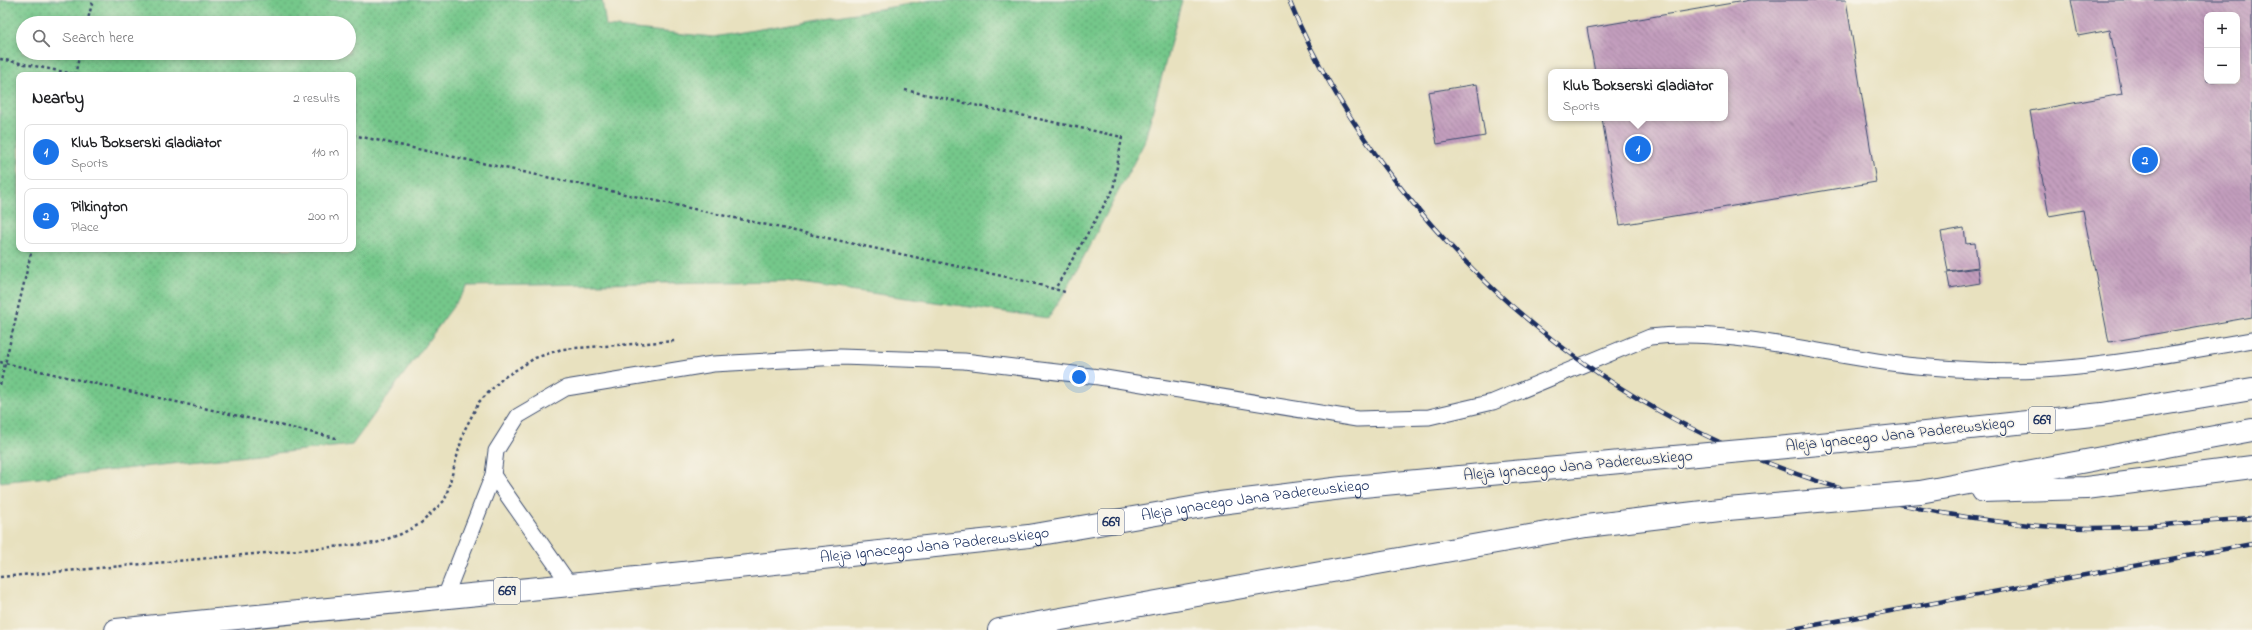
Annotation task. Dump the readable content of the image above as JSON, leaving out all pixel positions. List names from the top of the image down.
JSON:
{
  "streets": {
    "main road": ["669", "Aleja Ignacego Jana Paderewskiego"]
  },
  "page": {
    "map_buttons": ["+", "−"],
    "search": "Search here",
    "popup": ["Klub Bokserski Gladiator", "Sports"],
    "heading": ["Nearby", "2 results"],
    "list": [
      {
        "mark": "1",
        "name": "Klub Bokserski Gladiator",
        "note": "Sports",
        "value": "110 m"
      },
      {
        "mark": "2",
        "name": "Pilkington",
        "note": "Place",
        "value": "200 m"
      }
    ],
    "pins": ["1", "2"]
  }
}
